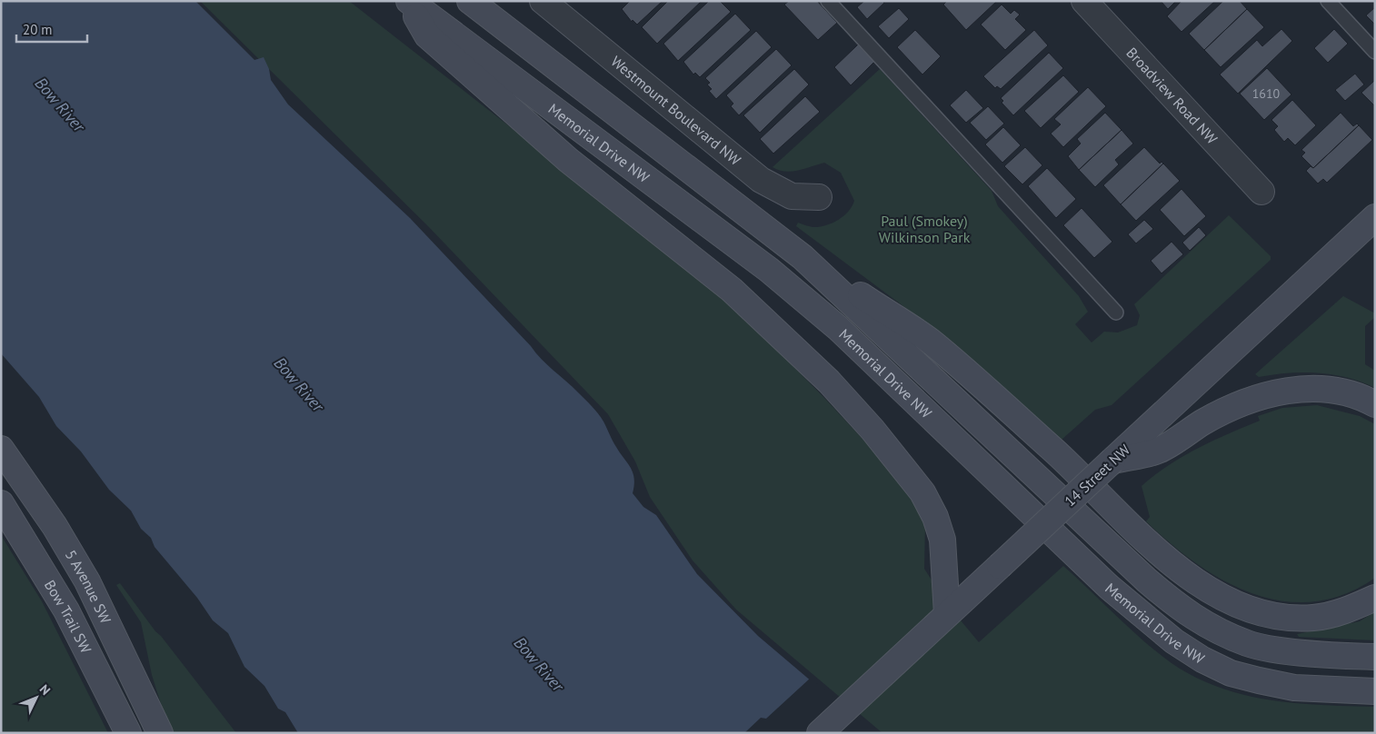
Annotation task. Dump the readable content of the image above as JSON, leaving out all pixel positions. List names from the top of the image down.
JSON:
{
  "streets": {
    "main road": [
      "Memorial Drive NW",
      "14 Street NW",
      "5 Avenue SW",
      "Bow Trail SW"
    ],
    "street": ["Broadview Road NW", "Westmount Boulevard NW"]
  },
  "water": ["Bow River"],
  "parks": ["Paul (Smokey) Wilkinson Park"],
  "house_numbers": ["1610"],
  "scale_bar": "20 m",
  "north": "top right"
}
